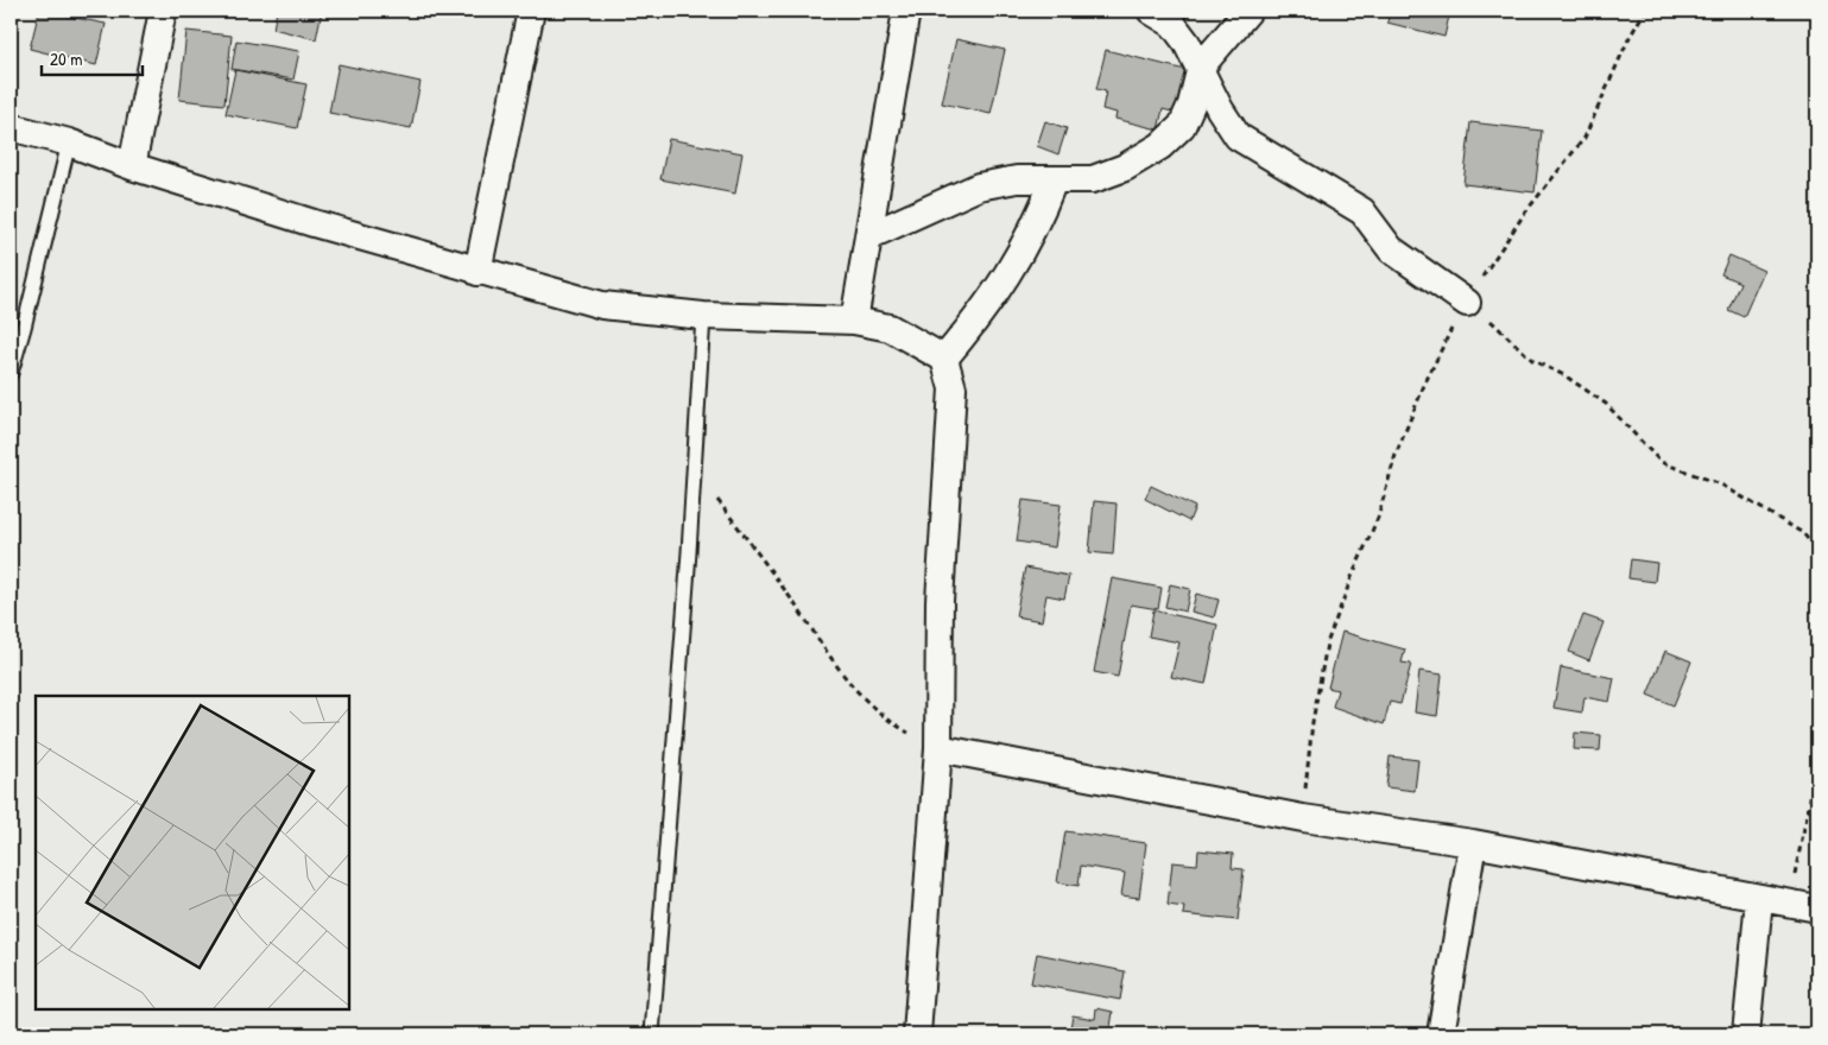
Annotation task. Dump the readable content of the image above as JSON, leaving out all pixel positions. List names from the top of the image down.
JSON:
{
  "scale_bar": "20 m"
}
